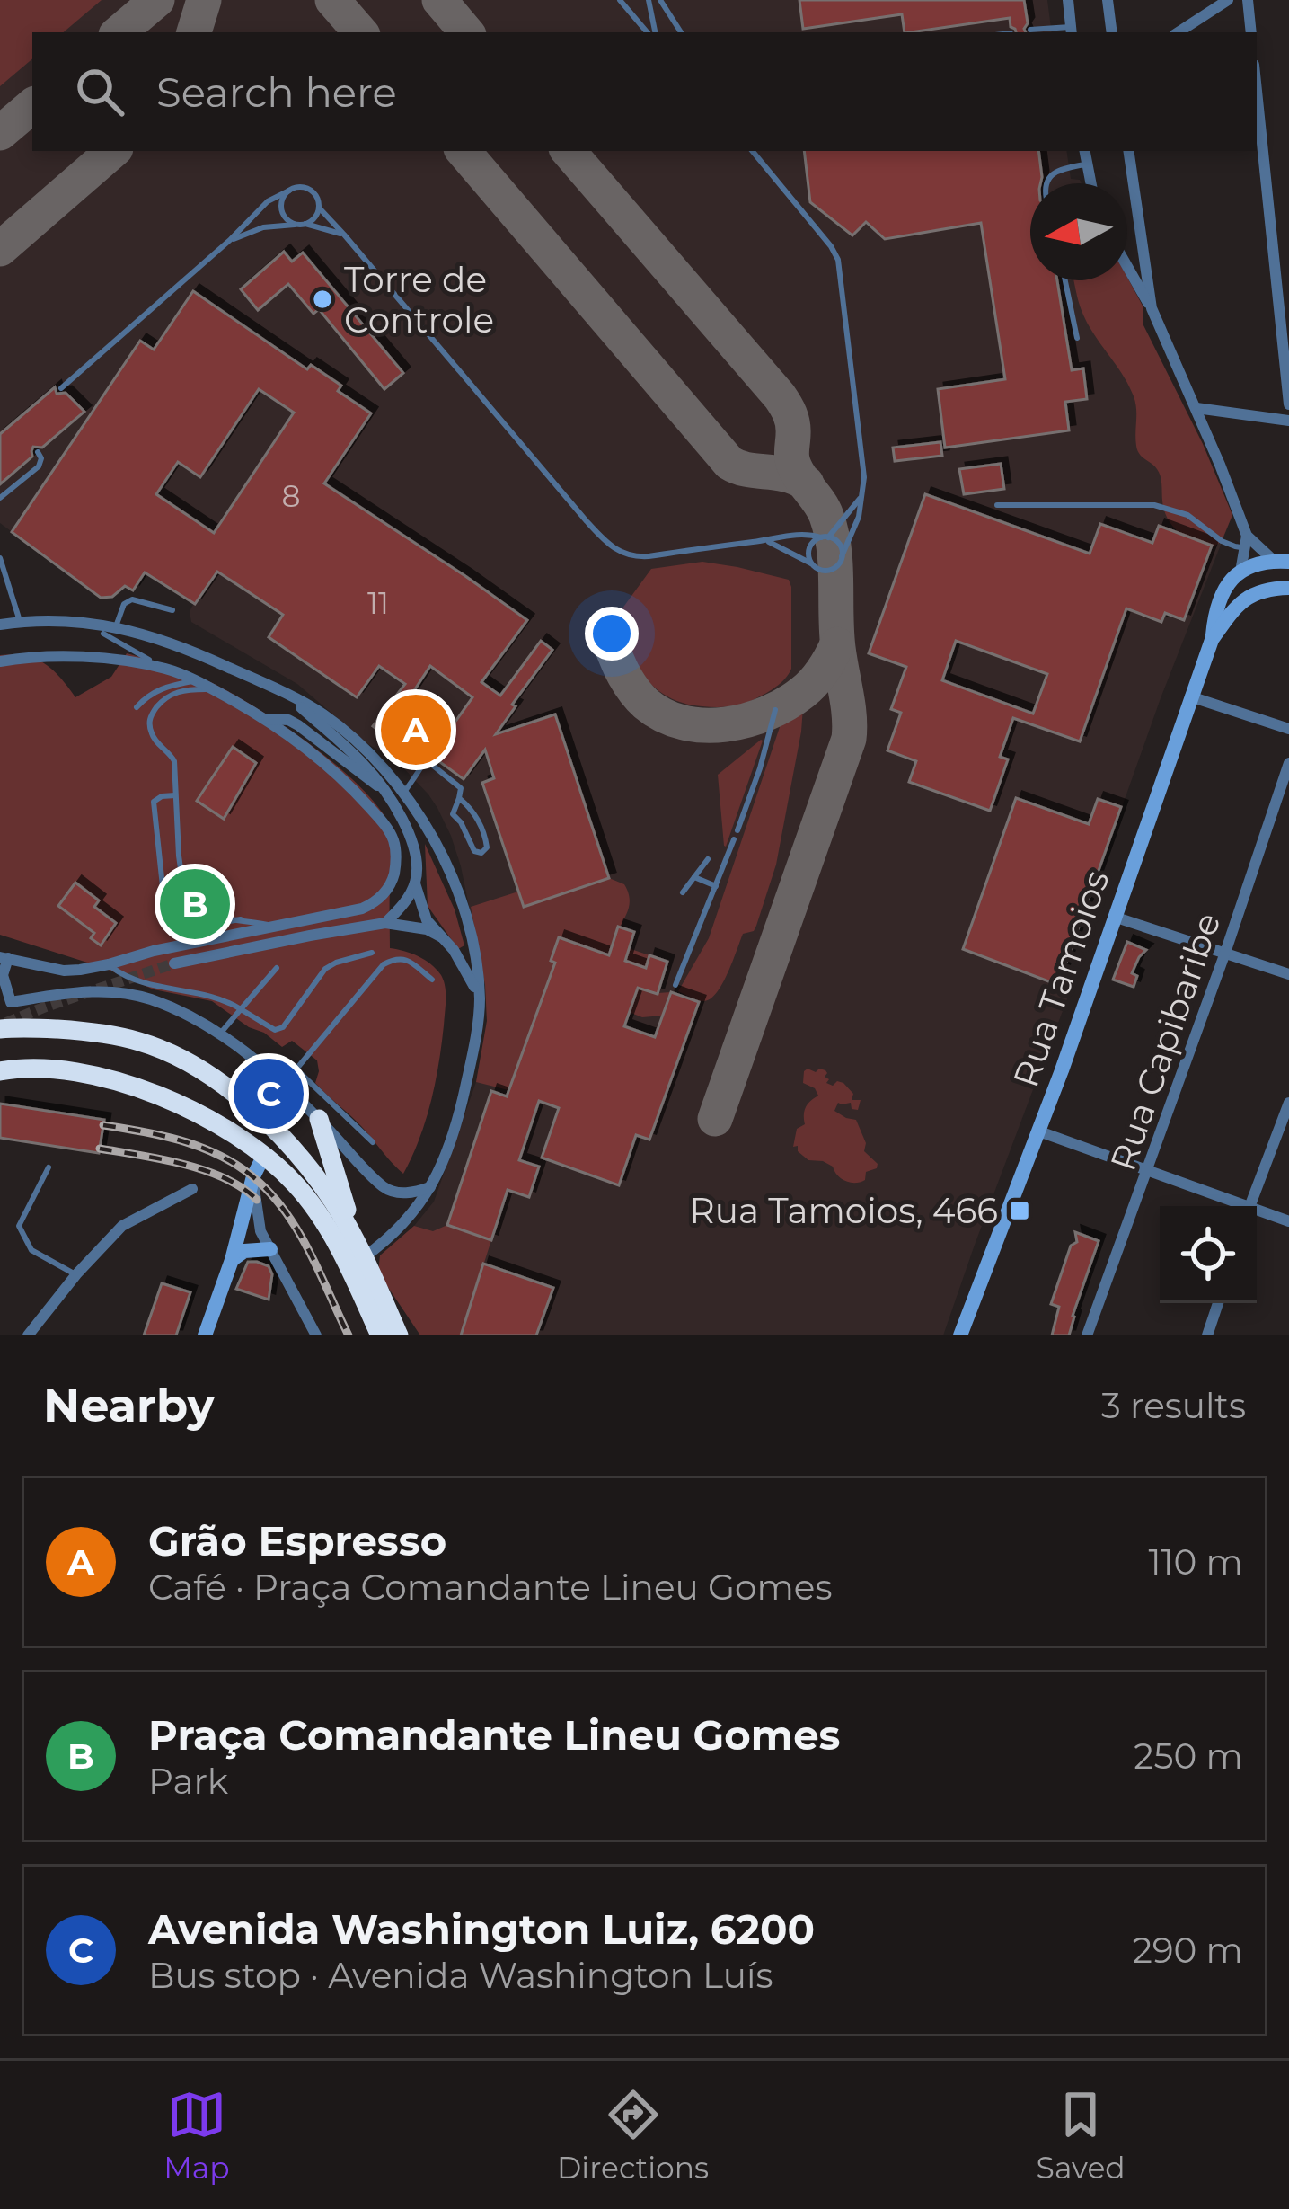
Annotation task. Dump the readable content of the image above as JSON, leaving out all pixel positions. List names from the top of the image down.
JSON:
{
  "streets": {
    "main road": ["Rua Tamoios"],
    "street": ["Rua Capibaribe"]
  },
  "places": {
    "other": ["Torre de Controle"],
    "transit": ["Rua Tamoios, 466"]
  },
  "house_numbers": ["8", "11"],
  "north": "left",
  "page": {
    "search": "Search here",
    "pins": ["A", "B", "C"],
    "heading": ["Nearby", "3 results"],
    "list": [
      {
        "mark": "A",
        "name": "Grão Espresso",
        "note": "Café · Praça Comandante Lineu Gomes",
        "value": "110 m"
      },
      {
        "mark": "B",
        "name": "Praça Comandante Lineu Gomes",
        "note": "Park",
        "value": "250 m"
      },
      {
        "mark": "C",
        "name": "Avenida Washington Luiz, 6200",
        "note": "Bus stop · Avenida Washington Luís",
        "value": "290 m"
      }
    ],
    "nav": ["Map", "Directions", "Saved"]
  }
}
